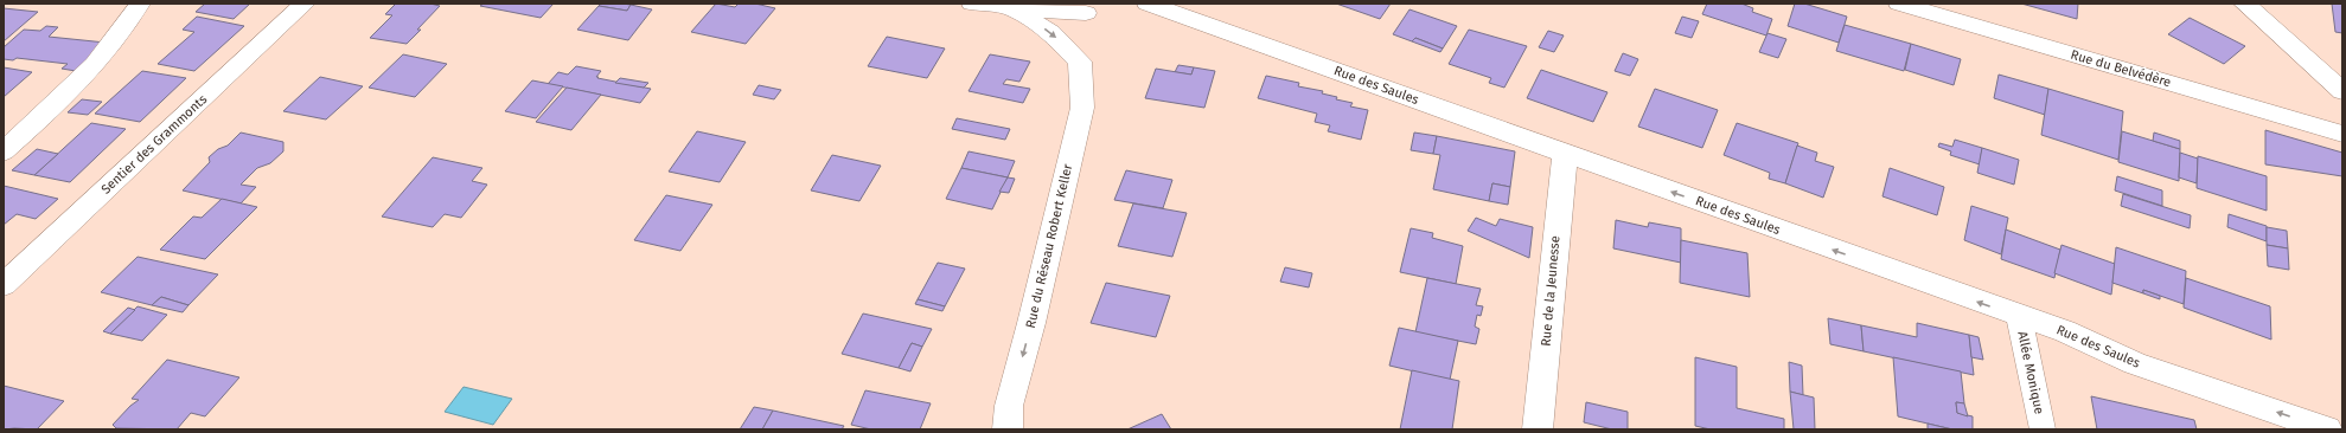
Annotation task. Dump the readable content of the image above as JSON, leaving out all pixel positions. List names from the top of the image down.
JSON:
{
  "streets": {
    "street": [
      "Rue du Belvédère",
      "Rue des Saules",
      "Sentier des Grammonts",
      "Rue du Réseau Robert Keller",
      "Rue de la Jeunesse"
    ],
    "lane": ["Allée Monique"]
  },
  "crossings": [
    ["Rue des Saules", "Rue de la Jeunesse"],
    ["Rue des Saules", "Allée Monique"]
  ],
  "one_way": ["Rue des Saules", "Rue du Réseau Robert Keller"]
}
